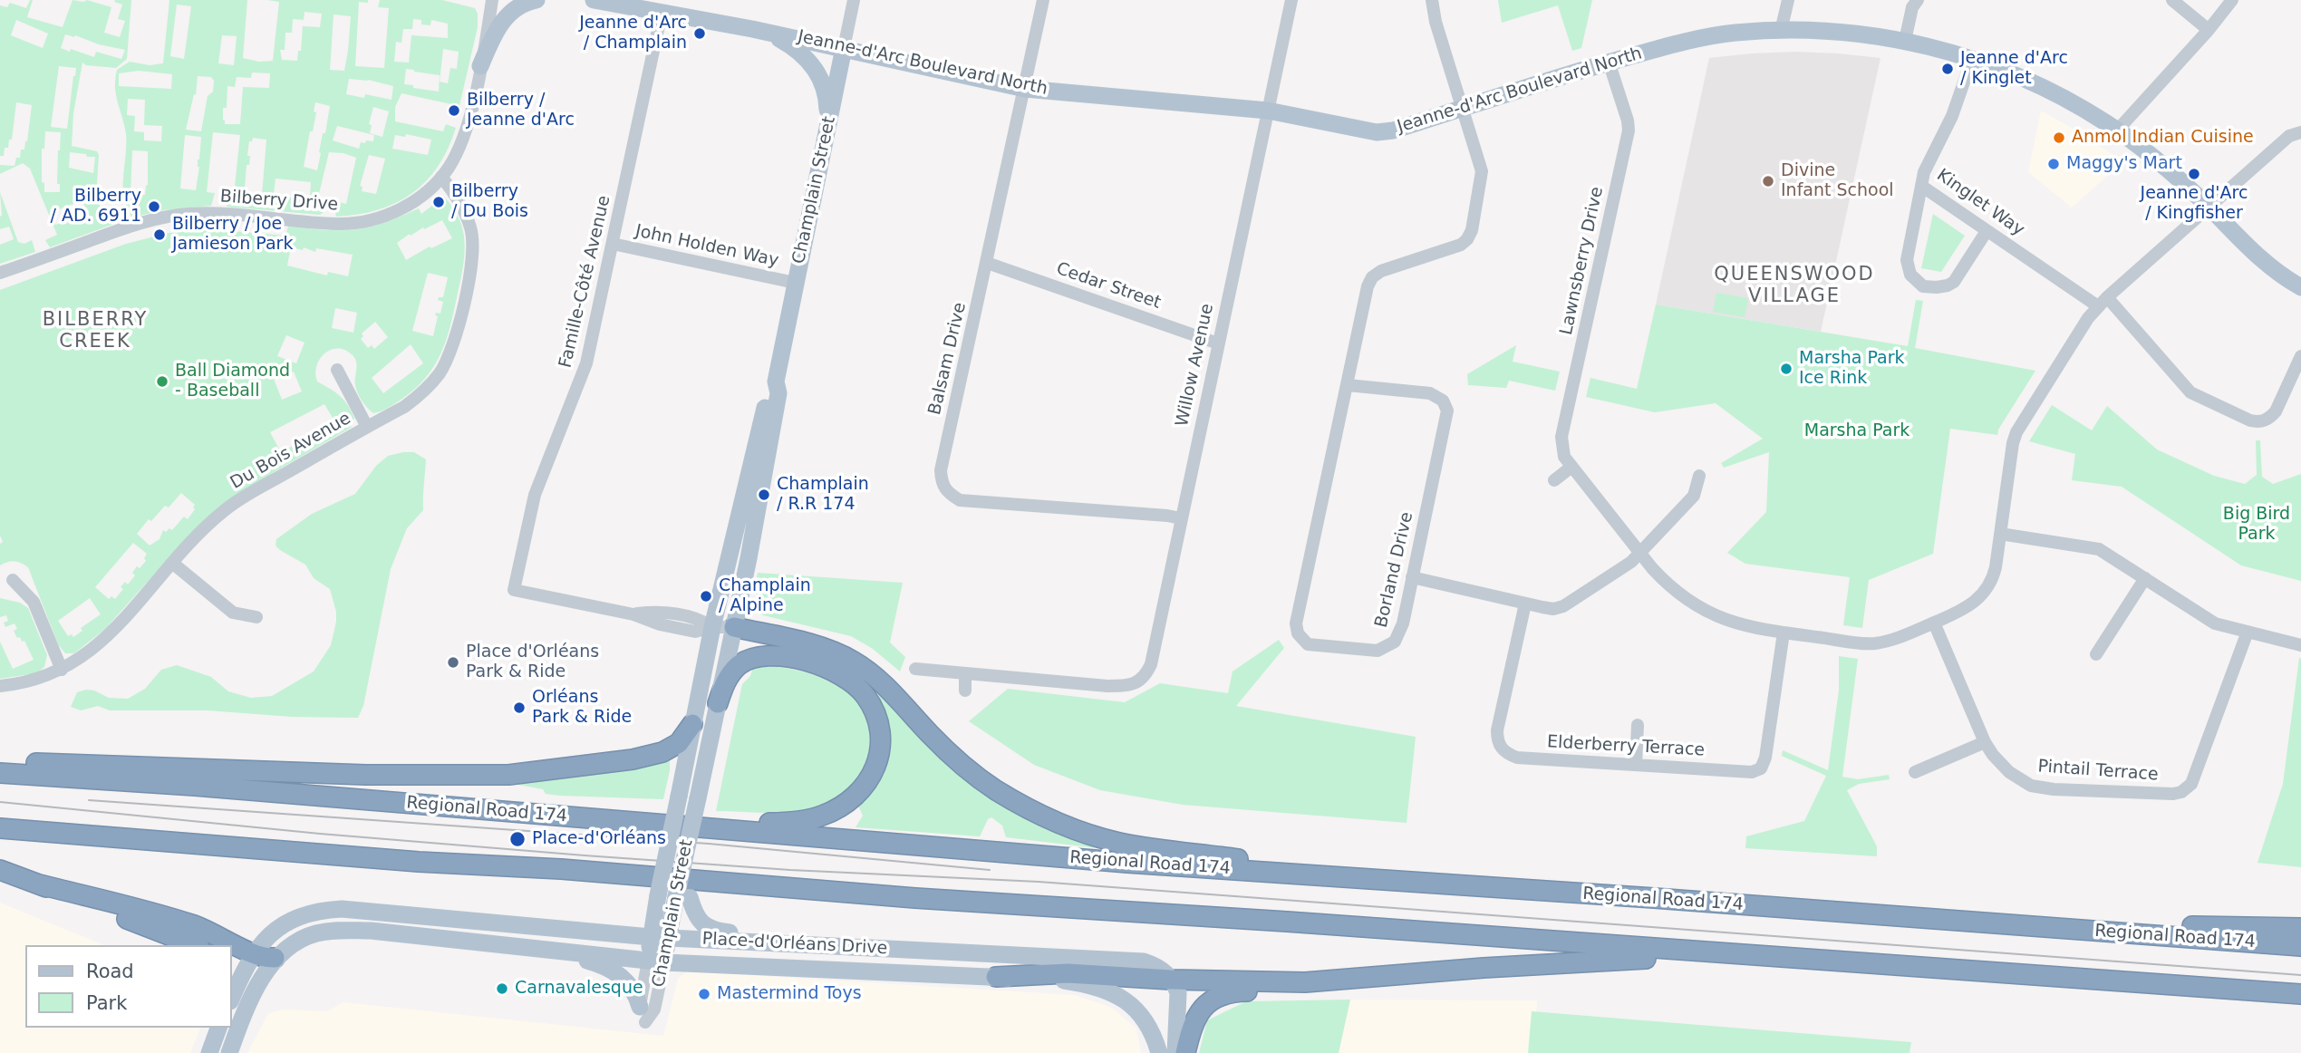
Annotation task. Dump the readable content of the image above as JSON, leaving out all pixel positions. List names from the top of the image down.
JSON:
{
  "streets": {
    "highway": ["Regional Road 174"],
    "main road": ["Jeanne-d'Arc Boulevard North", "Champlain Street", "Place-d'Orléans Drive"],
    "street": [
      "Bilberry Drive",
      "Kinglet Way",
      "John Holden Way",
      "Lawnsberry Drive",
      "Famille-Côté Avenue",
      "Cedar Street",
      "Balsam Drive",
      "Willow Avenue",
      "Du Bois Avenue",
      "Borland Drive",
      "Elderberry Terrace",
      "Pintail Terrace"
    ]
  },
  "crossings": [
    ["Jeanne-d'Arc Boulevard North", "Champlain Street"],
    ["Jeanne-d'Arc Boulevard North", "Kinglet Way"],
    ["Jeanne-d'Arc Boulevard North", "Lawnsberry Drive"],
    ["Jeanne-d'Arc Boulevard North", "Famille-Côté Avenue"],
    ["Jeanne-d'Arc Boulevard North", "Balsam Drive"],
    ["Jeanne-d'Arc Boulevard North", "Willow Avenue"],
    ["Jeanne-d'Arc Boulevard North", "Borland Drive"],
    ["Champlain Street", "John Holden Way"],
    ["Champlain Street", "Famille-Côté Avenue"],
    ["Champlain Street", "Place-d'Orléans Drive"],
    ["Bilberry Drive", "Du Bois Avenue"],
    ["Kinglet Way", "Lawnsberry Drive"],
    ["John Holden Way", "Famille-Côté Avenue"],
    ["Lawnsberry Drive", "Elderberry Terrace"],
    ["Lawnsberry Drive", "Pintail Terrace"],
    ["Cedar Street", "Balsam Drive"],
    ["Cedar Street", "Willow Avenue"],
    ["Balsam Drive", "Willow Avenue"]
  ],
  "districts": ["QUEENSWOOD VILLAGE", "BILBERRY CREEK"],
  "parks": ["Marsha Park", "Big Bird Park"],
  "places": [
    "Jeanne d'Arc / Champlain",
    "Jeanne d'Arc / Kinglet",
    "Bilberry / Jeanne d'Arc",
    "Anmol Indian Cuisine",
    "Maggy's Mart",
    "Jeanne d'Arc / Kingfisher",
    "Divine Infant School",
    "Bilberry / Du Bois",
    "Bilberry / AD. 6911",
    "Bilberry / Joe Jamieson Park",
    "Marsha Park Ice Rink",
    "Ball Diamond - Baseball",
    "Champlain / R.R 174",
    "Champlain / Alpine",
    "Place d'Orléans Park & Ride",
    "Orléans Park & Ride",
    "Place-d'Orléans",
    "Carnavalesque",
    "Mastermind Toys"
  ],
  "legend": ["Road", "Park"]
}
